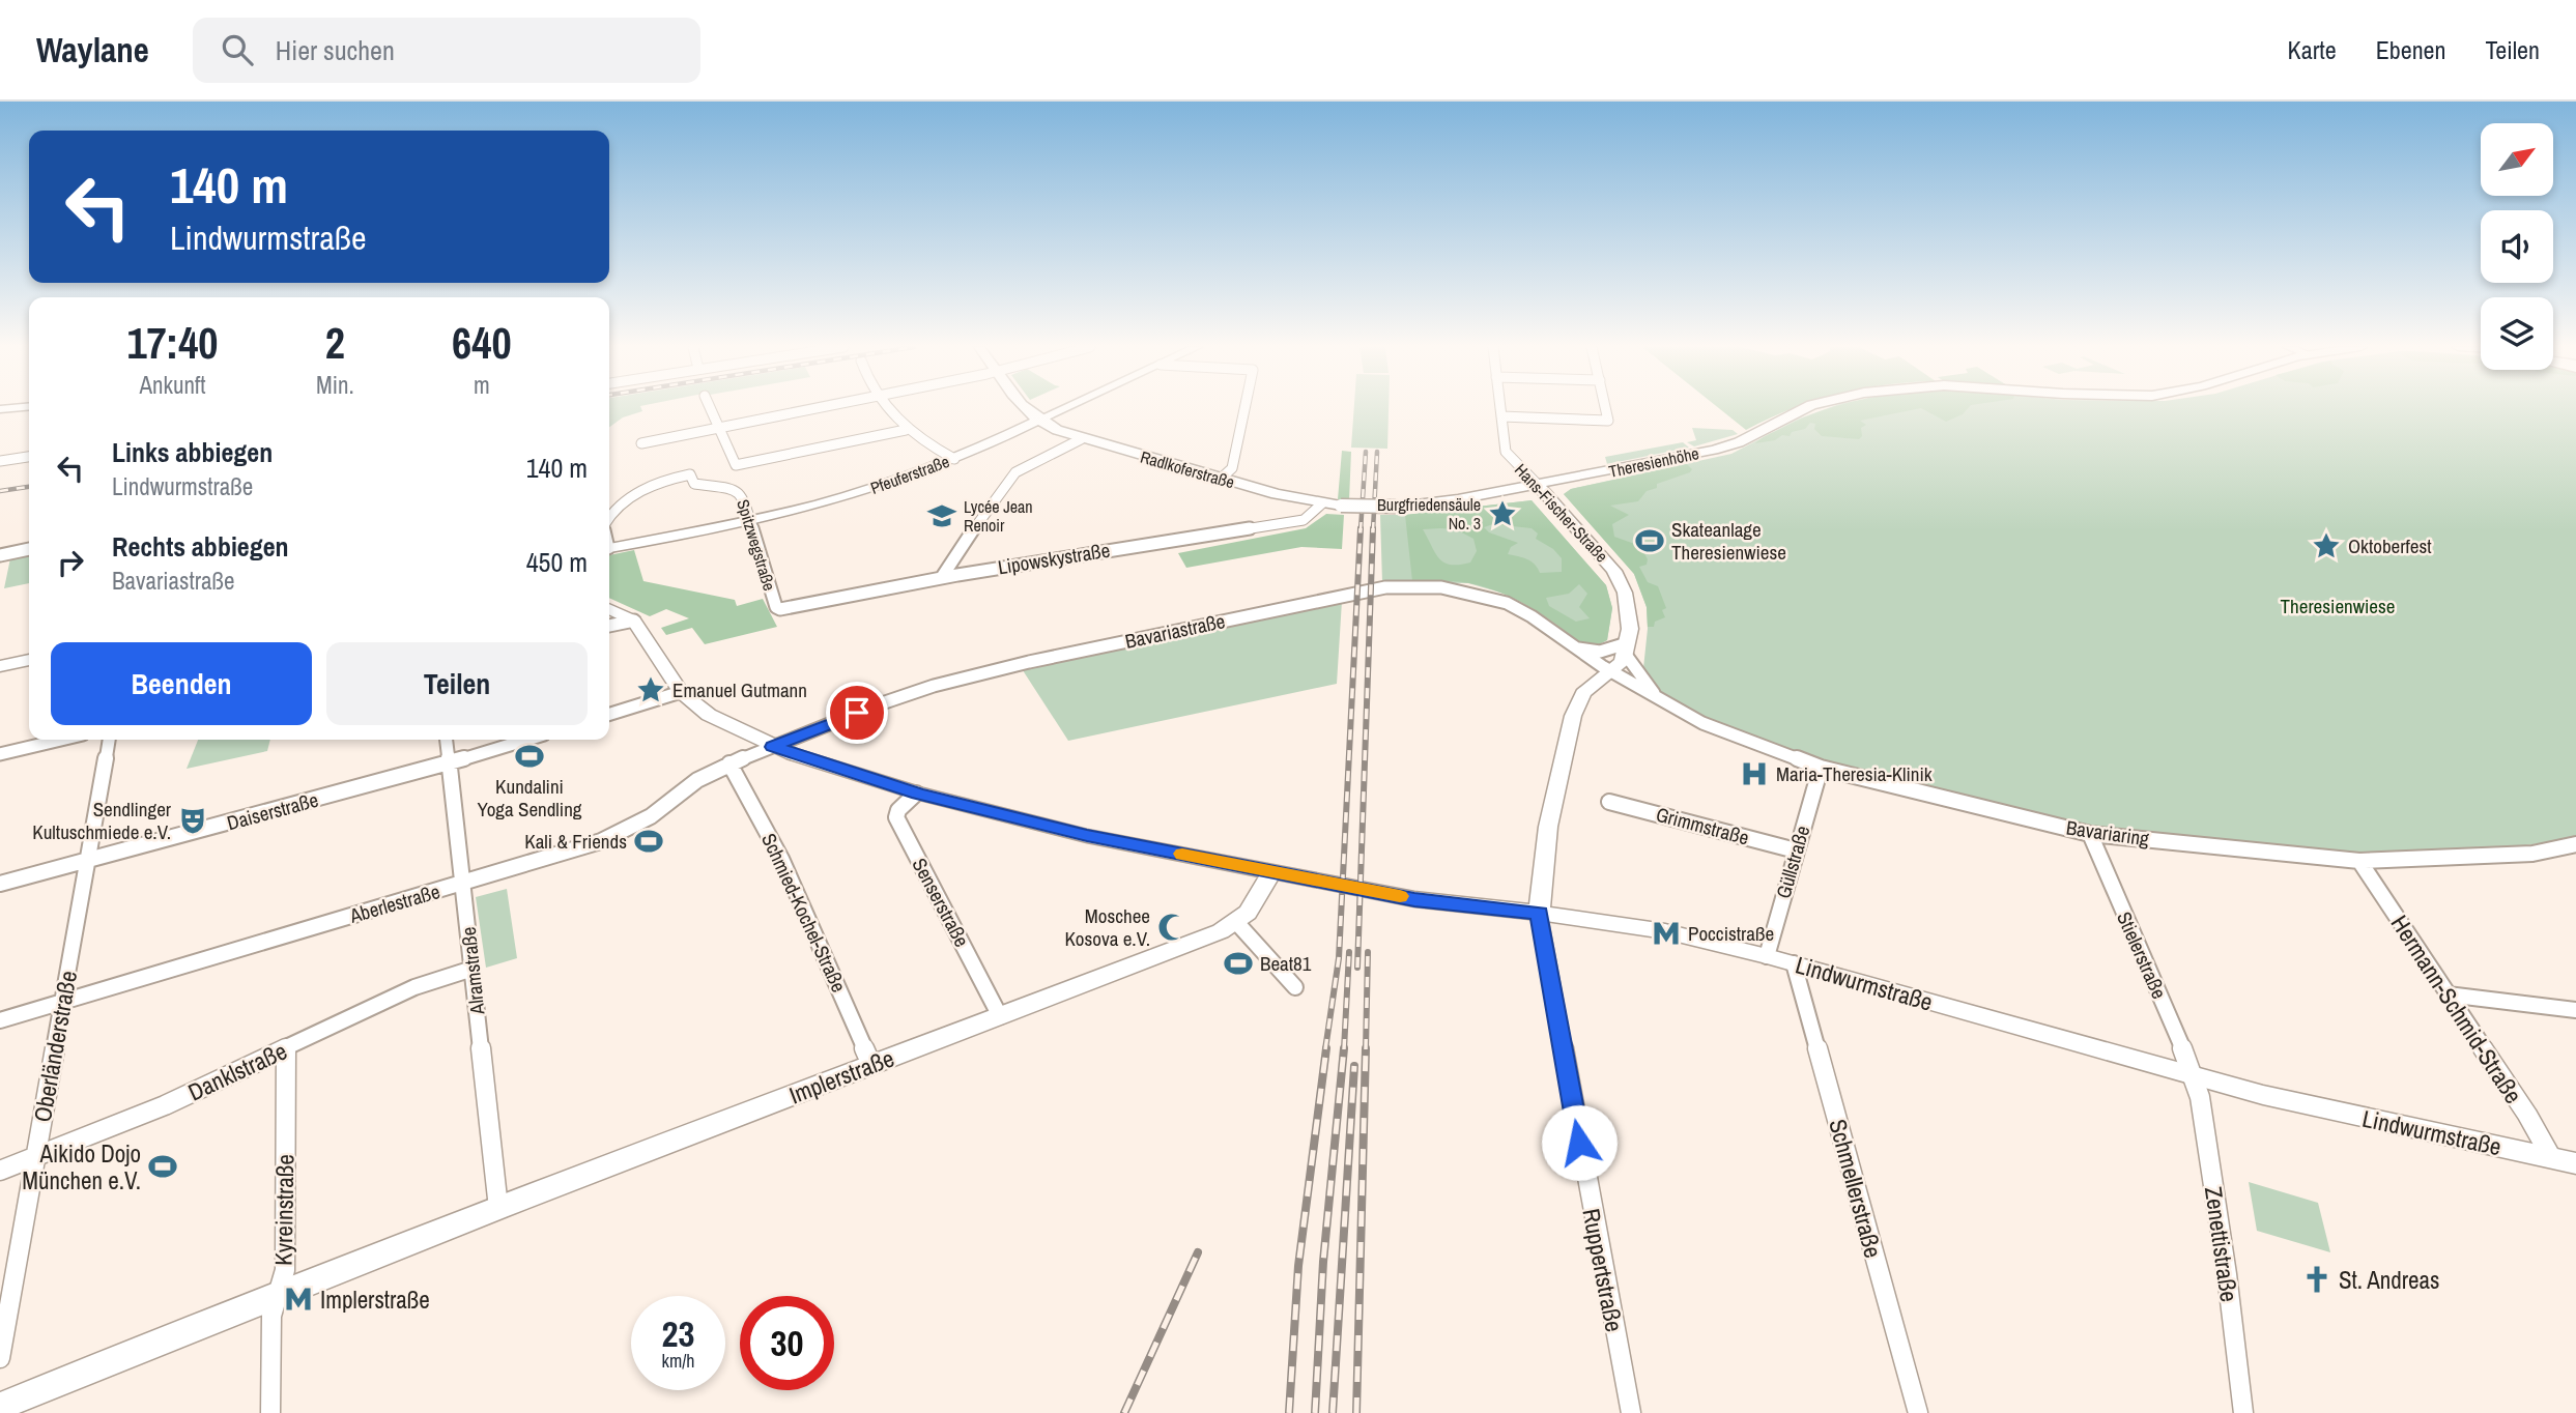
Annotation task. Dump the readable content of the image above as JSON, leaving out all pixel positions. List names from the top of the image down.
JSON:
{
  "streets": {
    "main road": [
      "Theresienhöhe",
      "Radlkoferstraße",
      "Pfeuferstraße",
      "Hans-Fischer-Straße",
      "Lindwurmstraße",
      "Implerstraße"
    ],
    "street": [
      "Spitzwegstraße",
      "Lipowskystraße",
      "Bavariastraße",
      "Daiserstraße",
      "Grimmstraße",
      "Bavariaring",
      "Güllstraße",
      "Senserstraße",
      "Aberlestraße",
      "Schmied-Kochel-Straße",
      "Stielerstraße",
      "Alramstraße",
      "Hermann-Schmid-Straße",
      "Oberländerstraße",
      "Danklstraße",
      "Schmellerstraße",
      "Kyreinstraße",
      "Zenettistraße",
      "Ruppertstraße"
    ]
  },
  "crossings": [
    ["Theresienhöhe", "Radlkoferstraße"],
    ["Theresienhöhe", "Hans-Fischer-Straße"],
    ["Radlkoferstraße", "Pfeuferstraße"],
    ["Radlkoferstraße", "Hans-Fischer-Straße"],
    ["Radlkoferstraße", "Lipowskystraße"],
    ["Pfeuferstraße", "Spitzwegstraße"],
    ["Hans-Fischer-Straße", "Bavariaring"],
    ["Spitzwegstraße", "Lipowskystraße"],
    ["Bavariastraße", "Bavariaring"],
    ["Bavariastraße", "Aberlestraße"],
    ["Bavariastraße", "Lindwurmstraße"],
    ["Daiserstraße", "Alramstraße"],
    ["Daiserstraße", "Oberländerstraße"],
    ["Grimmstraße", "Güllstraße"],
    ["Bavariaring", "Güllstraße"],
    ["Bavariaring", "Stielerstraße"],
    ["Bavariaring", "Hermann-Schmid-Straße"],
    ["Güllstraße", "Lindwurmstraße"],
    ["Senserstraße", "Lindwurmstraße"],
    ["Senserstraße", "Implerstraße"],
    ["Aberlestraße", "Schmied-Kochel-Straße"],
    ["Aberlestraße", "Alramstraße"],
    ["Aberlestraße", "Lindwurmstraße"],
    ["Aberlestraße", "Oberländerstraße"],
    ["Schmied-Kochel-Straße", "Implerstraße"],
    ["Stielerstraße", "Lindwurmstraße"],
    ["Stielerstraße", "Zenettistraße"],
    ["Alramstraße", "Danklstraße"],
    ["Alramstraße", "Implerstraße"],
    ["Lindwurmstraße", "Hermann-Schmid-Straße"],
    ["Lindwurmstraße", "Implerstraße"],
    ["Lindwurmstraße", "Schmellerstraße"],
    ["Lindwurmstraße", "Zenettistraße"],
    ["Lindwurmstraße", "Ruppertstraße"],
    ["Oberländerstraße", "Danklstraße"],
    ["Danklstraße", "Kyreinstraße"],
    ["Implerstraße", "Kyreinstraße"]
  ],
  "parks": ["Theresienwiese"],
  "places": {
    "place": ["Burgfriedensäule No. 3", "Oktoberfest", "Emanuel Gutmann"],
    "school or university": ["Lycée Jean Renoir"],
    "sports": [
      "Skateanlage Theresienwiese",
      "Kundalini Yoga Sendling",
      "Kali & Friends",
      "Beat81",
      "Aikido Dojo München e.V."
    ],
    "hospital": ["Maria-Theresia-Klinik"],
    "theatre": ["Sendlinger Kultuschmiede e.V."],
    "mosque": ["Moschee Kosova e.V."],
    "metro station": ["Poccistraße", "Implerstraße"],
    "church": ["St. Andreas"]
  },
  "north": "top right",
  "page": {
    "header": "Waylane",
    "search": "Hier suchen",
    "nav": ["Karte", "Ebenen", "Teilen"],
    "turn": ["140 m", "Lindwurmstraße"],
    "eta": [
      "17:40",
      "Ankunft",
      "2",
      "Min.",
      "640",
      "m"
    ],
    "list": [
      {
        "name": "Links abbiegen",
        "note": "Lindwurmstraße",
        "value": "140 m"
      },
      {
        "name": "Rechts abbiegen",
        "note": "Bavariastraße",
        "value": "450 m"
      }
    ],
    "buttons": ["Beenden", "Teilen"],
    "speed": "23 km/h",
    "limit": "30"
  }
}
